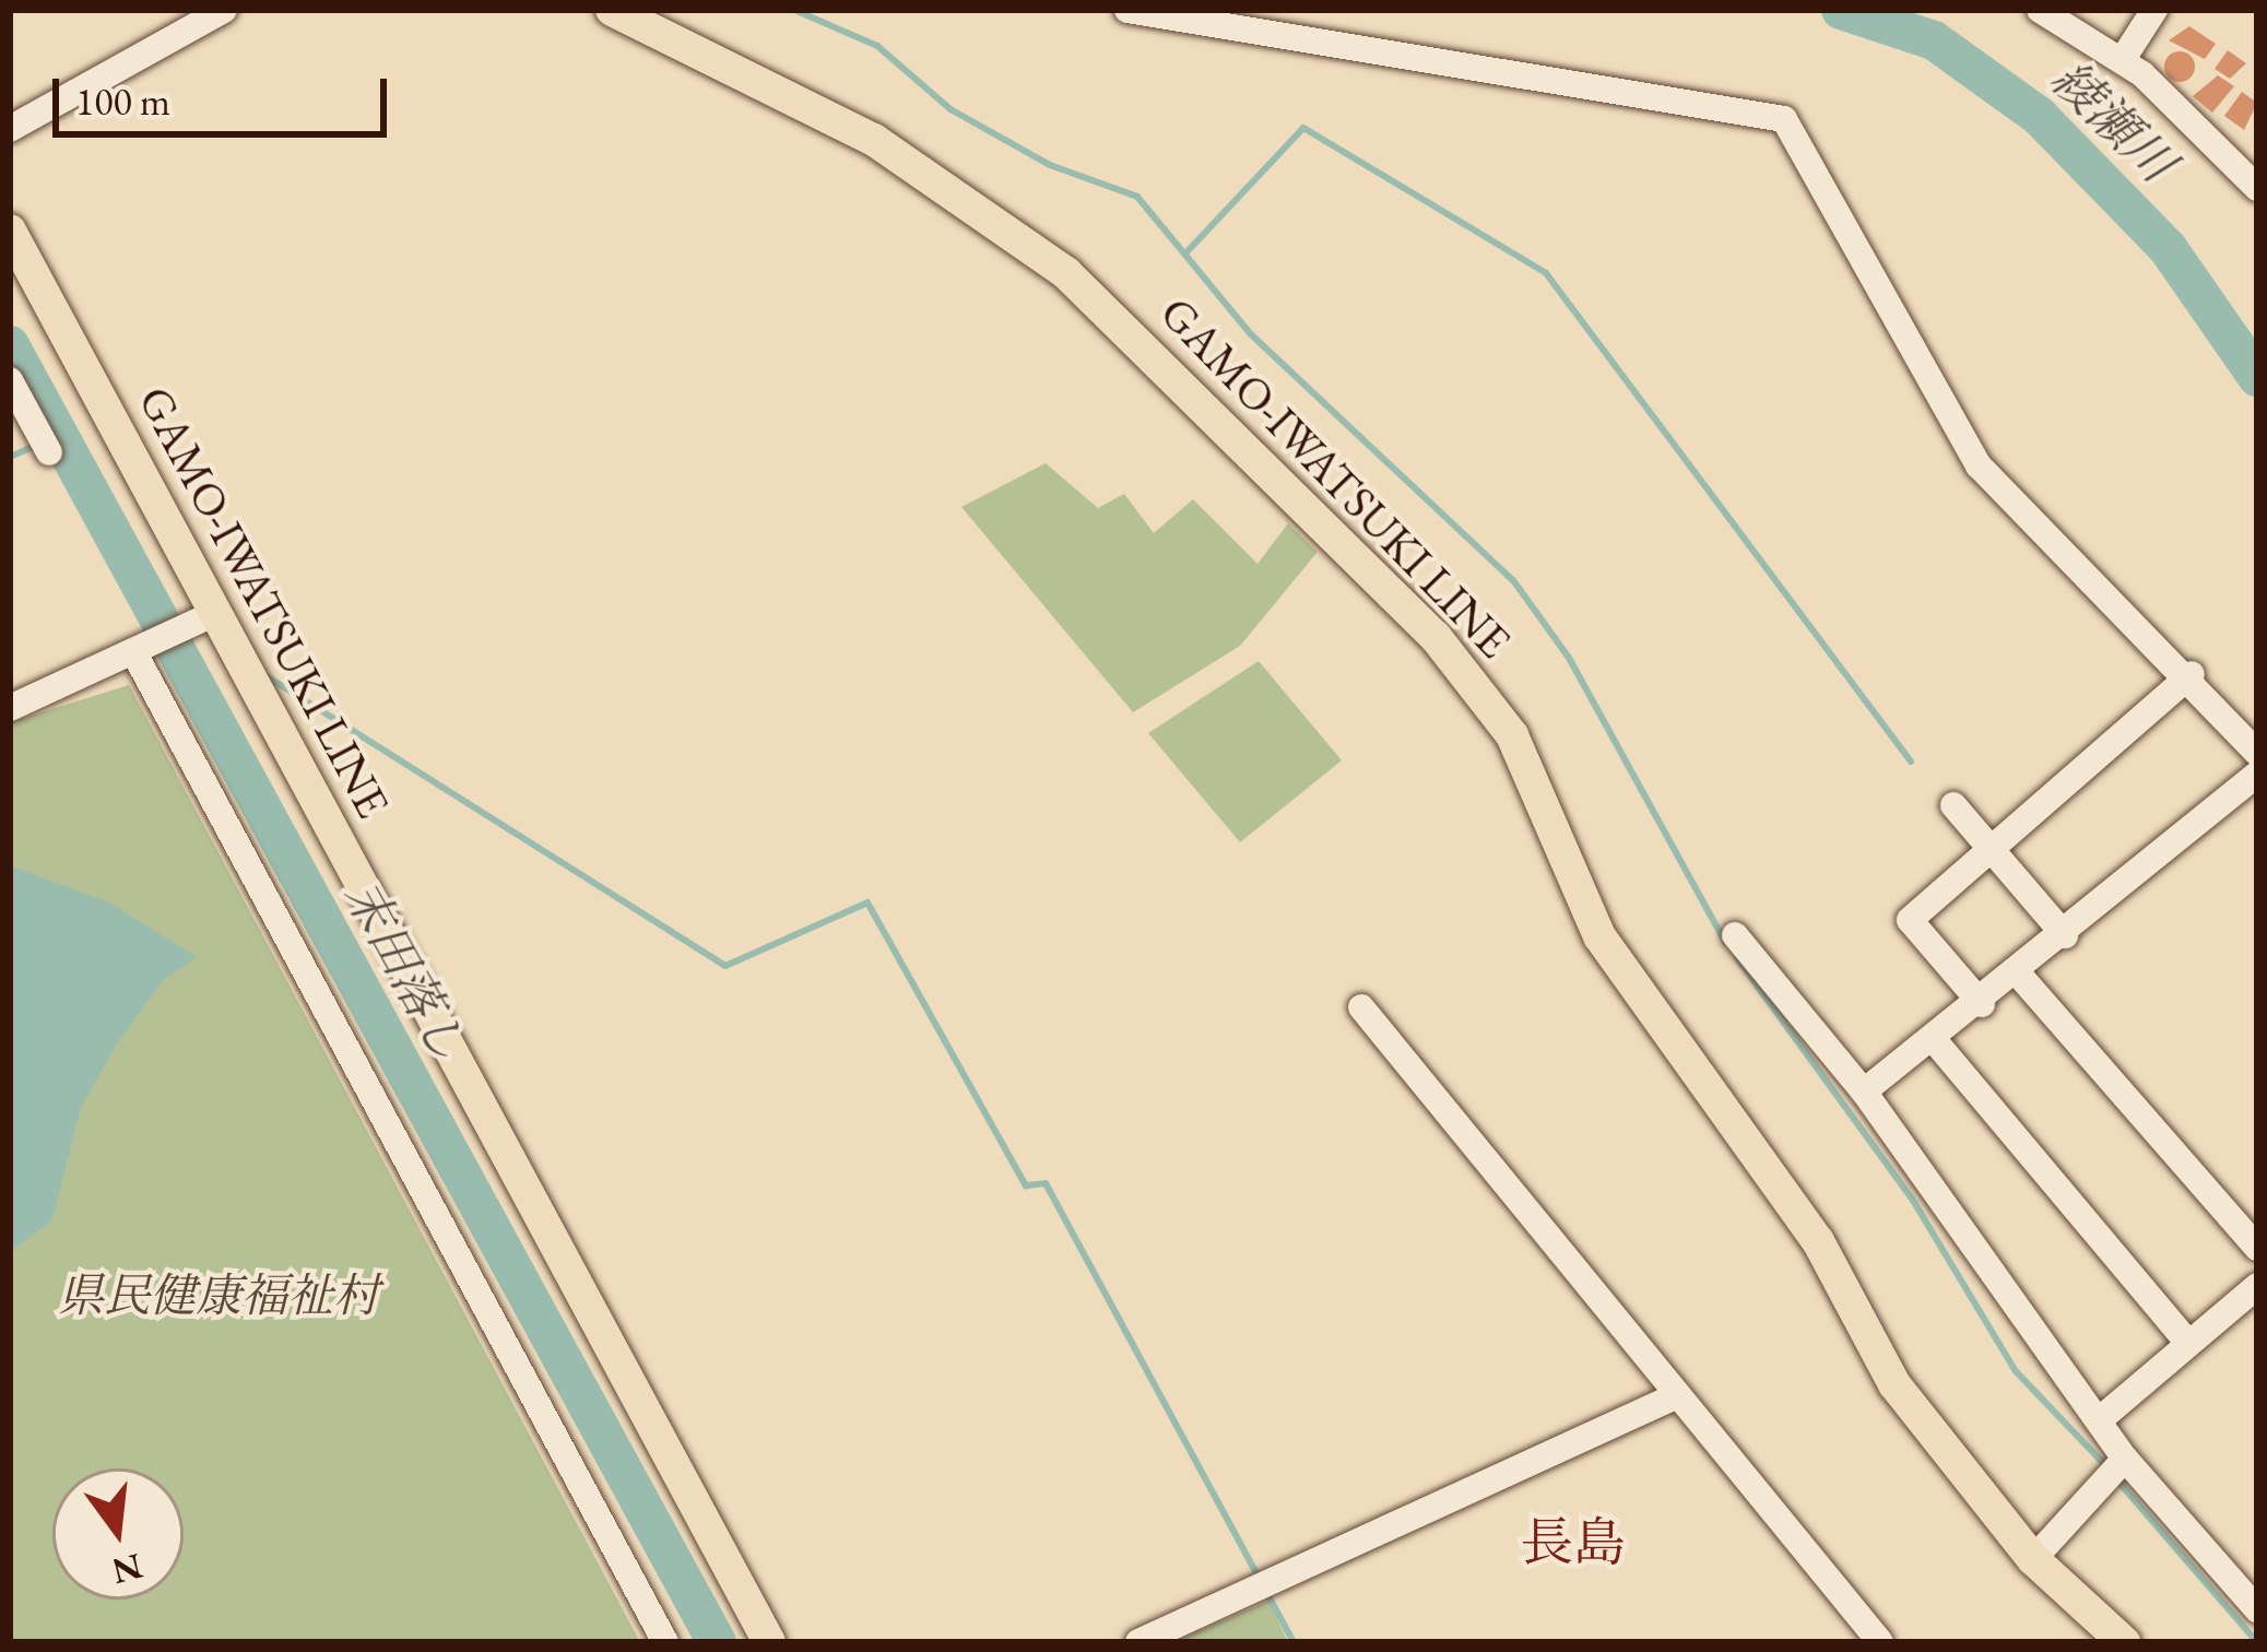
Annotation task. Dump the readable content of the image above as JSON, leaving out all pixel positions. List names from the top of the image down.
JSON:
{
  "streets": {
    "main road": ["GAMO-IWATSUKI LINE"]
  },
  "districts": ["長島"],
  "water": ["綾瀬川", "末田落し"],
  "parks": ["県民健康福祉村"],
  "scale_bar": "100 m",
  "north": "bottom"
}
